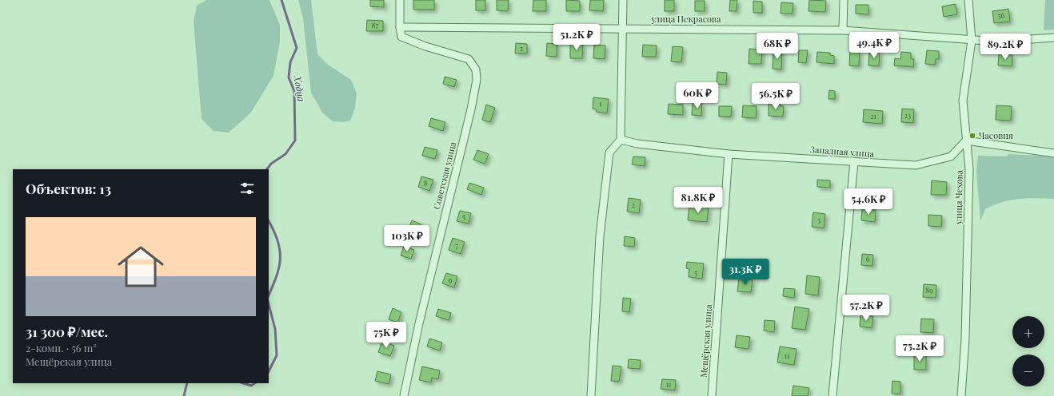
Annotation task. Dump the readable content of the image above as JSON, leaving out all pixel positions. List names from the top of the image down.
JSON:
{
  "streets": {
    "street": [
      "улица Некрасова",
      "Западная улица",
      "Советская улица",
      "улица Чехова",
      "Мещёрская улица"
    ]
  },
  "crossings": [
    ["улица Некрасова", "Советская улица"],
    ["улица Некрасова", "улица Чехова"],
    ["Западная улица", "улица Чехова"],
    ["Западная улица", "Мещёрская улица"]
  ],
  "water": ["Ходца"],
  "places": ["Часовня"],
  "house_numbers": [
    "56",
    "87",
    "2",
    "1",
    "23",
    "21",
    "8",
    "2",
    "5",
    "3",
    "7",
    "6",
    "5",
    "9",
    "89",
    "11",
    "11"
  ],
  "page": {
    "price": [
      "51.2K ₽",
      "49.4K ₽",
      "68K ₽",
      "89.2K ₽",
      "60K ₽",
      "56.5K ₽",
      "81.8K ₽",
      "54.6K ₽",
      "103K ₽",
      "31.3K ₽",
      "57.2K ₽",
      "75K ₽",
      "75.2K ₽"
    ],
    "heading": "Объектов: 13",
    "list": [
      {
        "name": "31 300 ₽/мес.",
        "note": "2-комн. · 56 m² · Мещёрская улица"
      }
    ],
    "map_buttons": ["+", "−"]
  }
}
